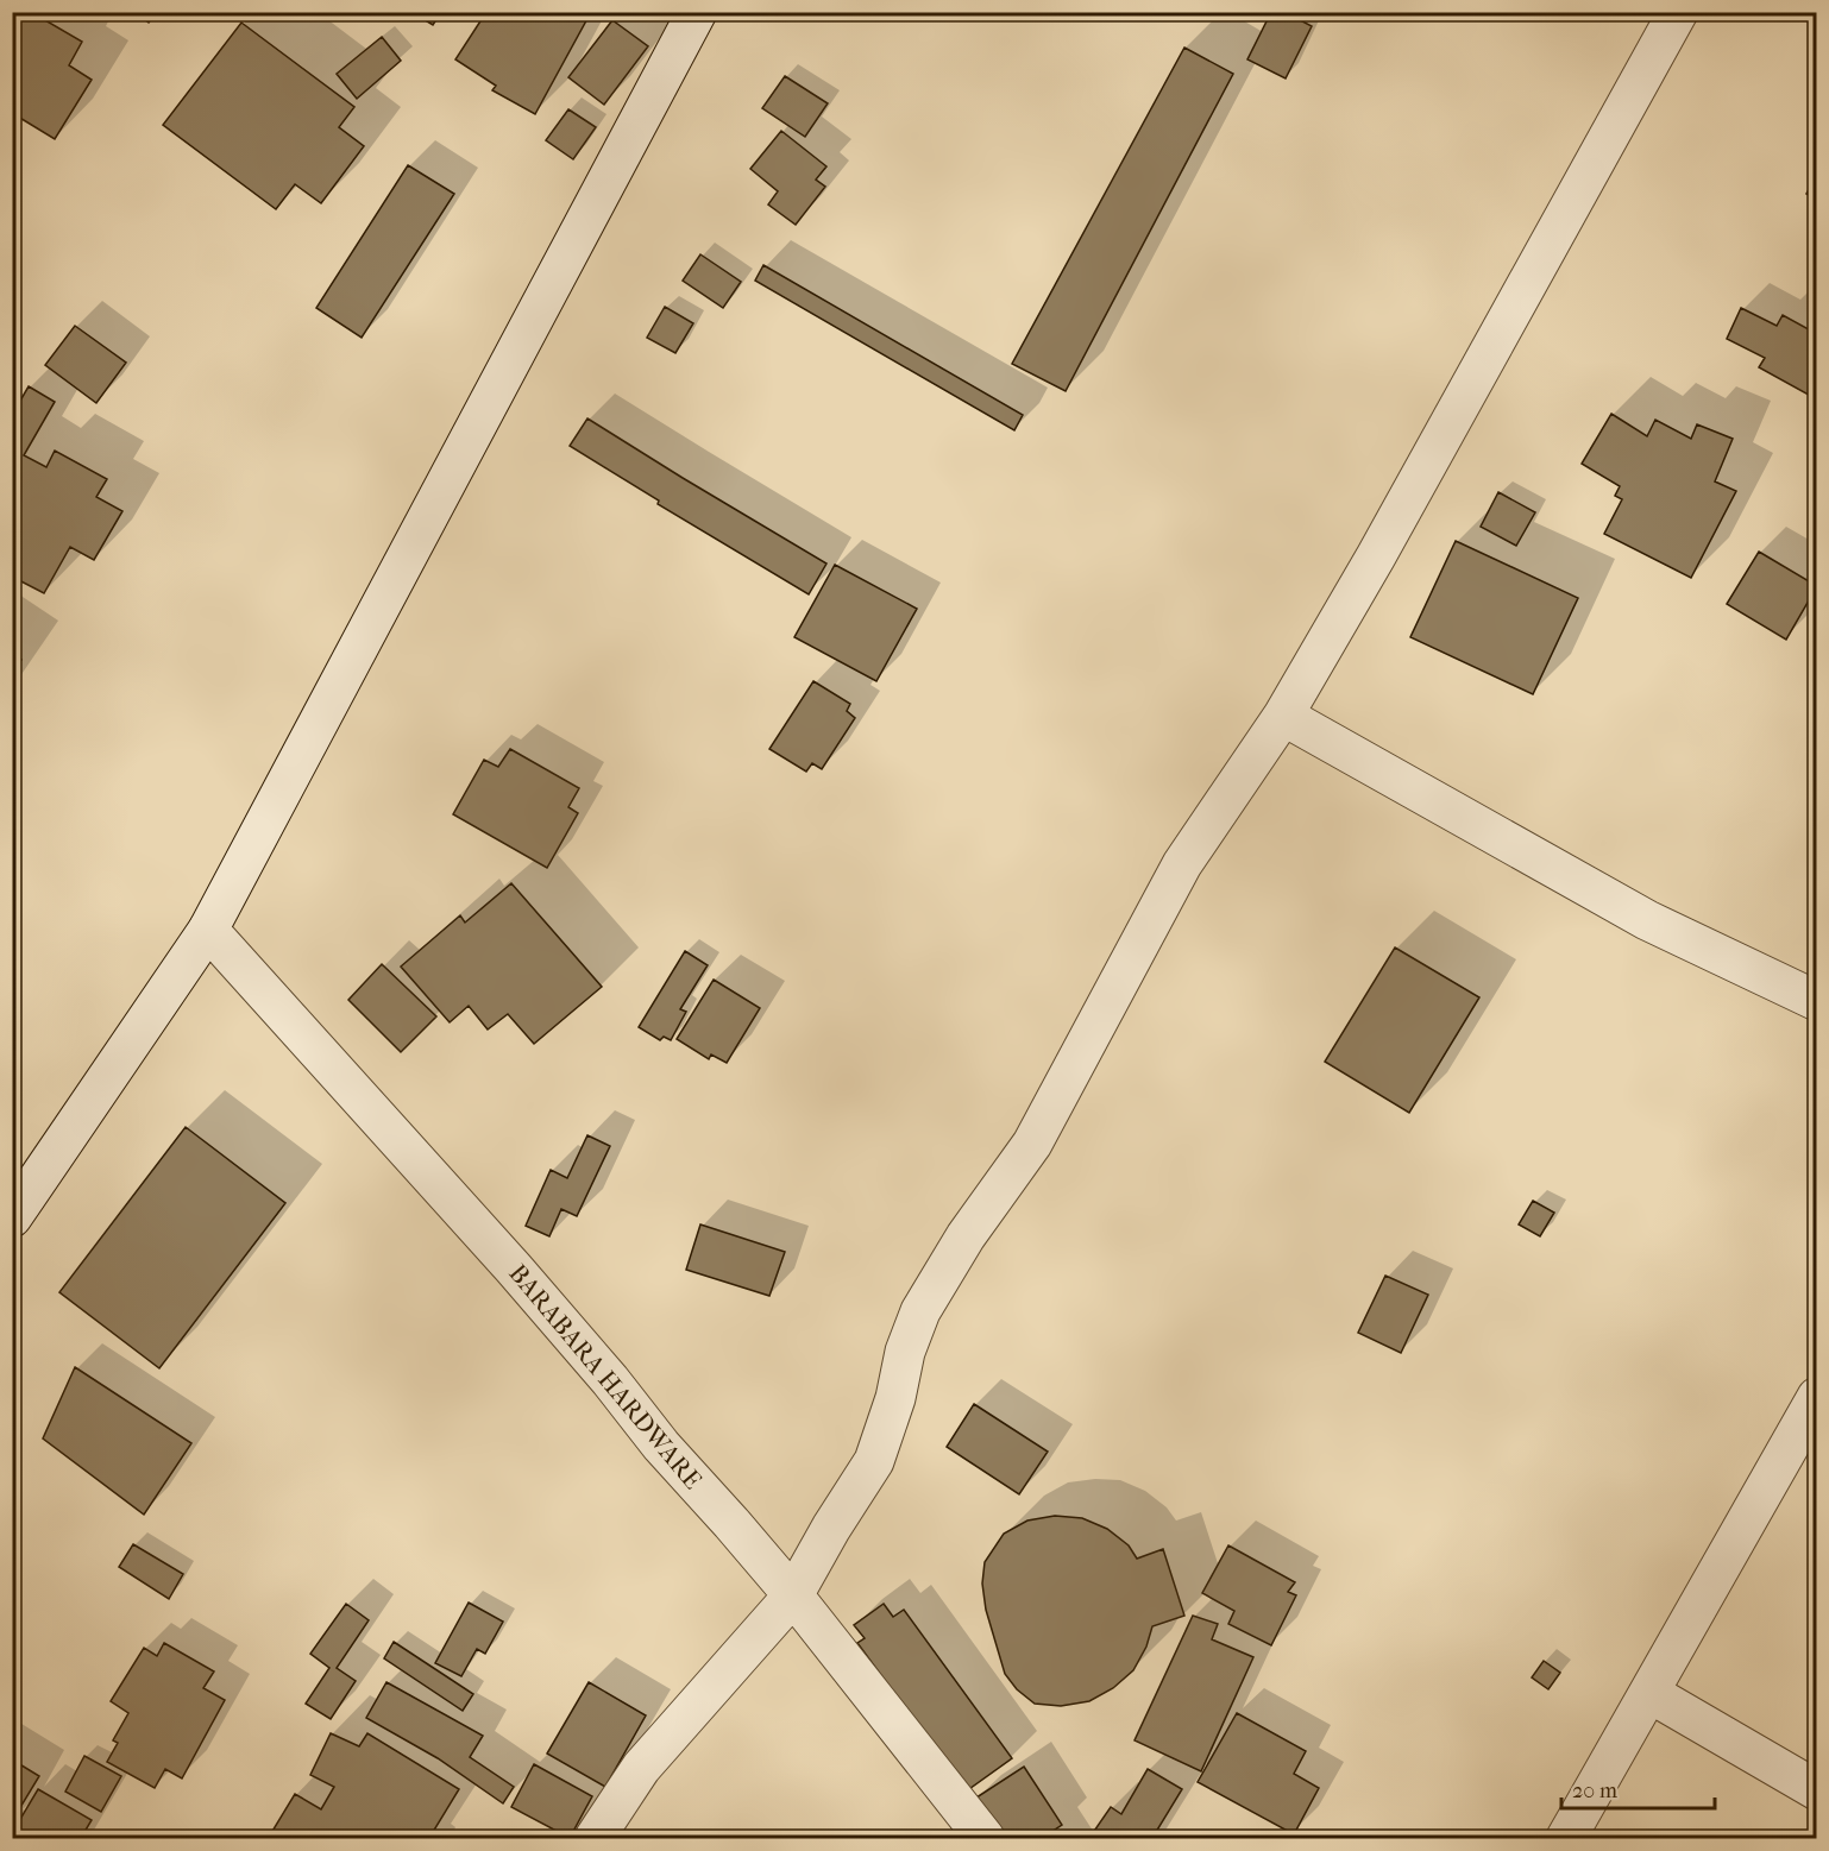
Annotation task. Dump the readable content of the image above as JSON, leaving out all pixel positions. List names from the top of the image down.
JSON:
{
  "streets": {
    "street": ["BARABARA HARDWARE"]
  },
  "scale_bar": "20 m"
}
